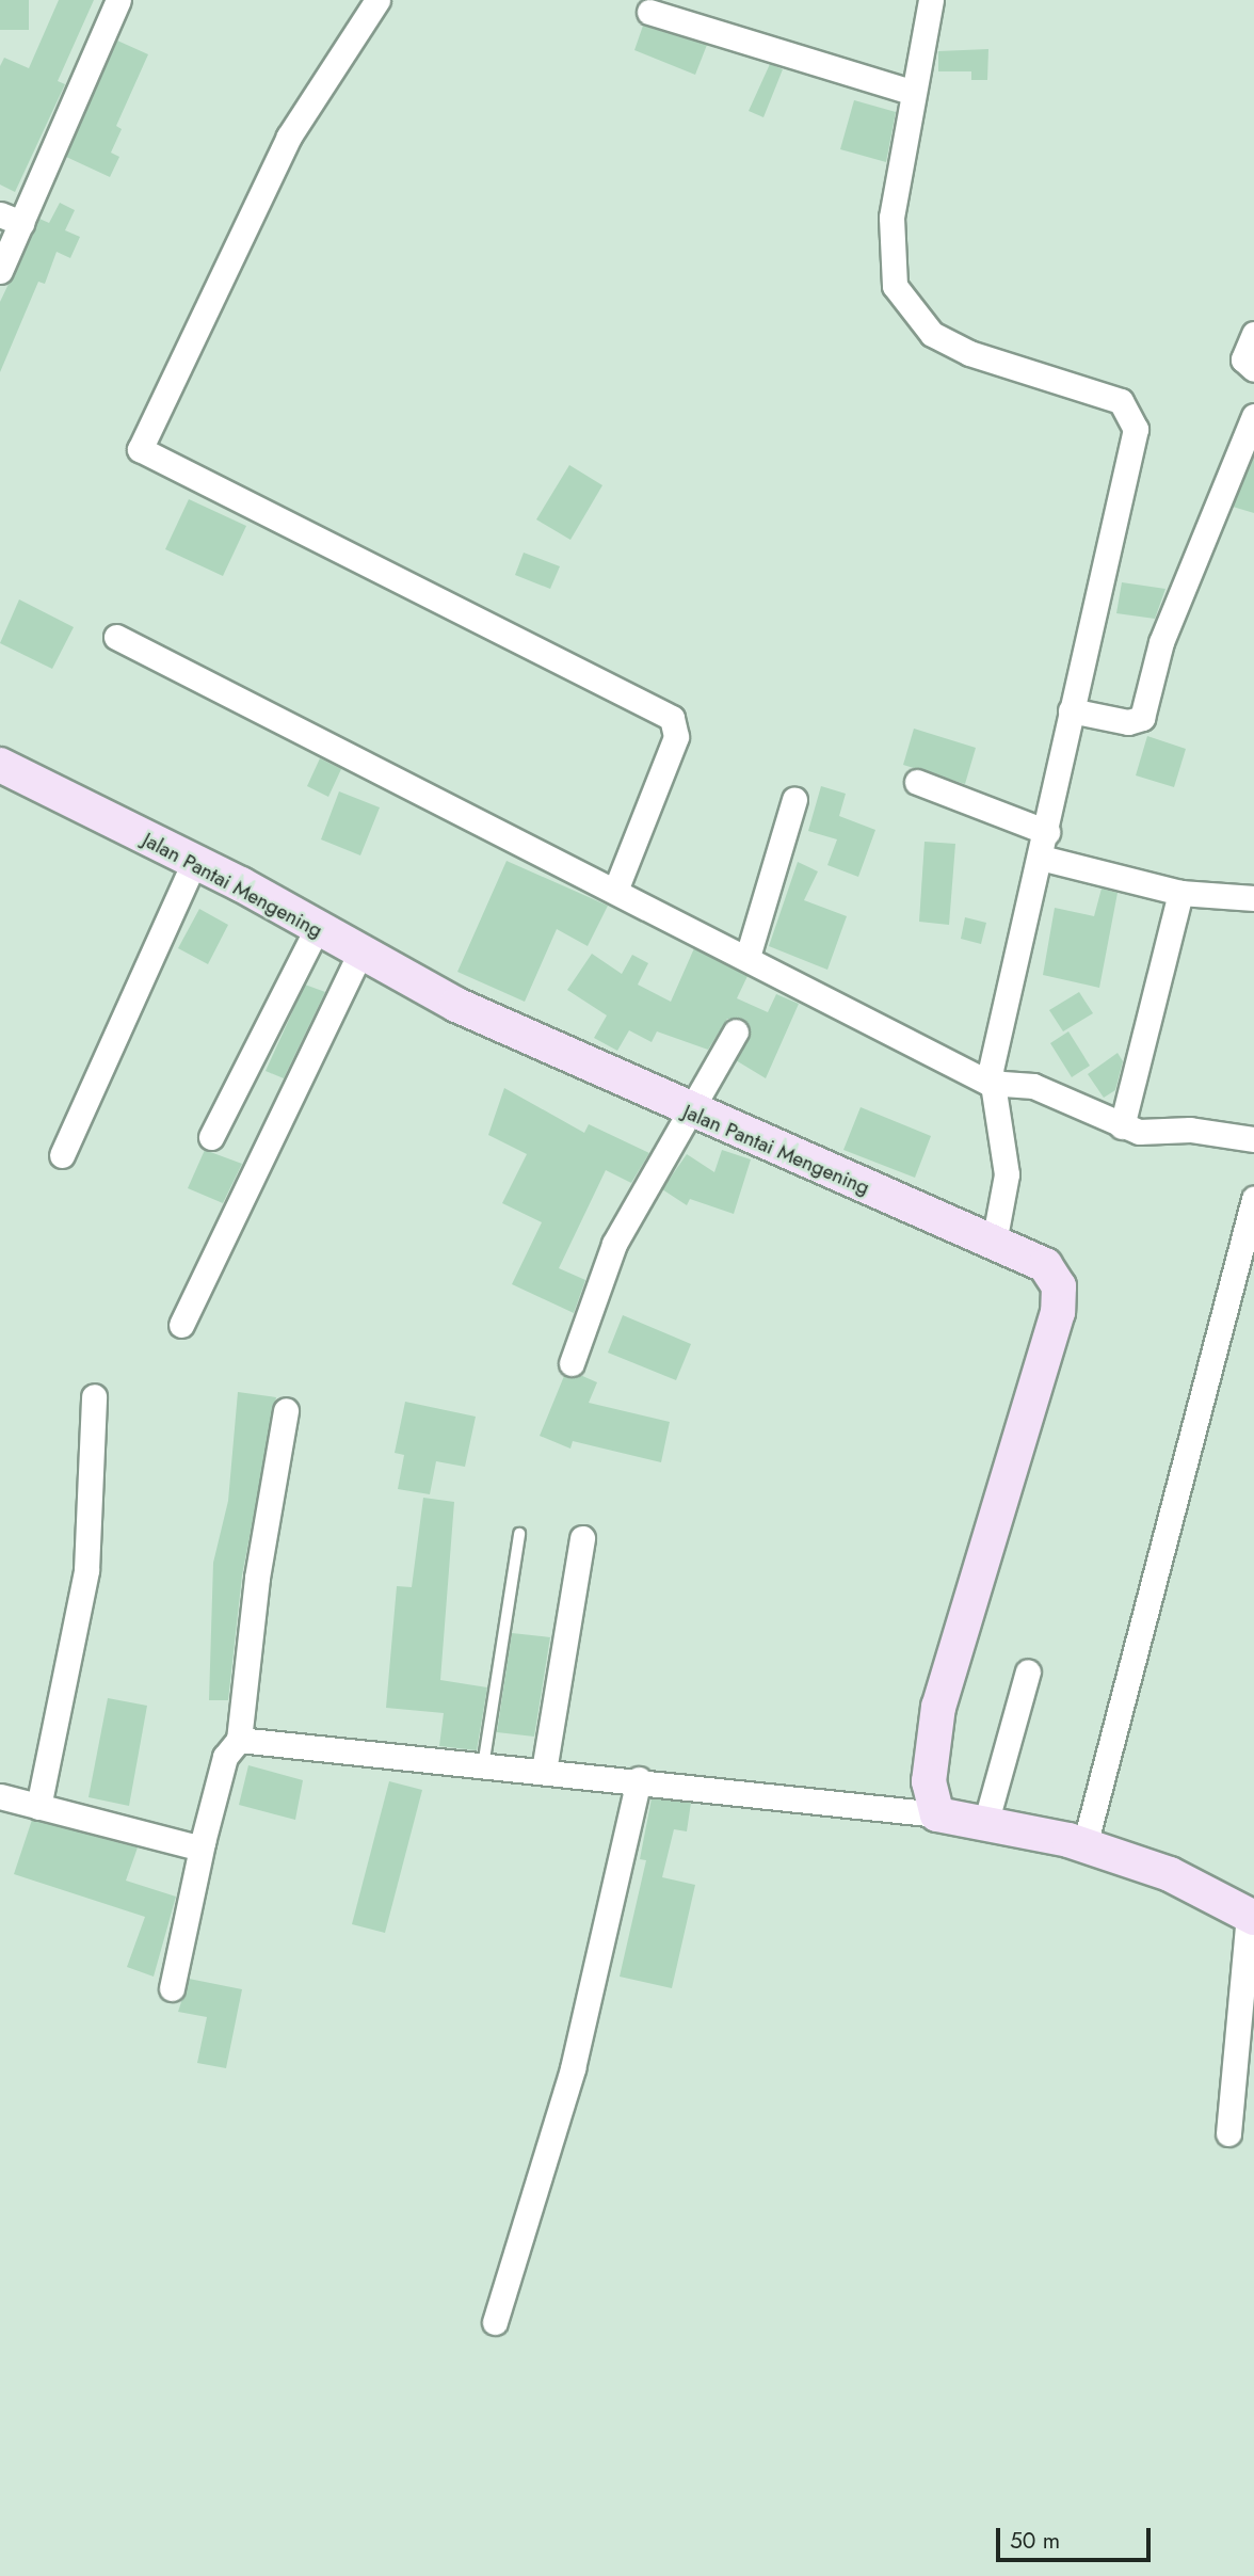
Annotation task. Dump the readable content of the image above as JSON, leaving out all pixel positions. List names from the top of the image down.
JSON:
{
  "streets": {
    "street": ["Jalan Pantai Mengening"]
  },
  "scale_bar": "50 m"
}
